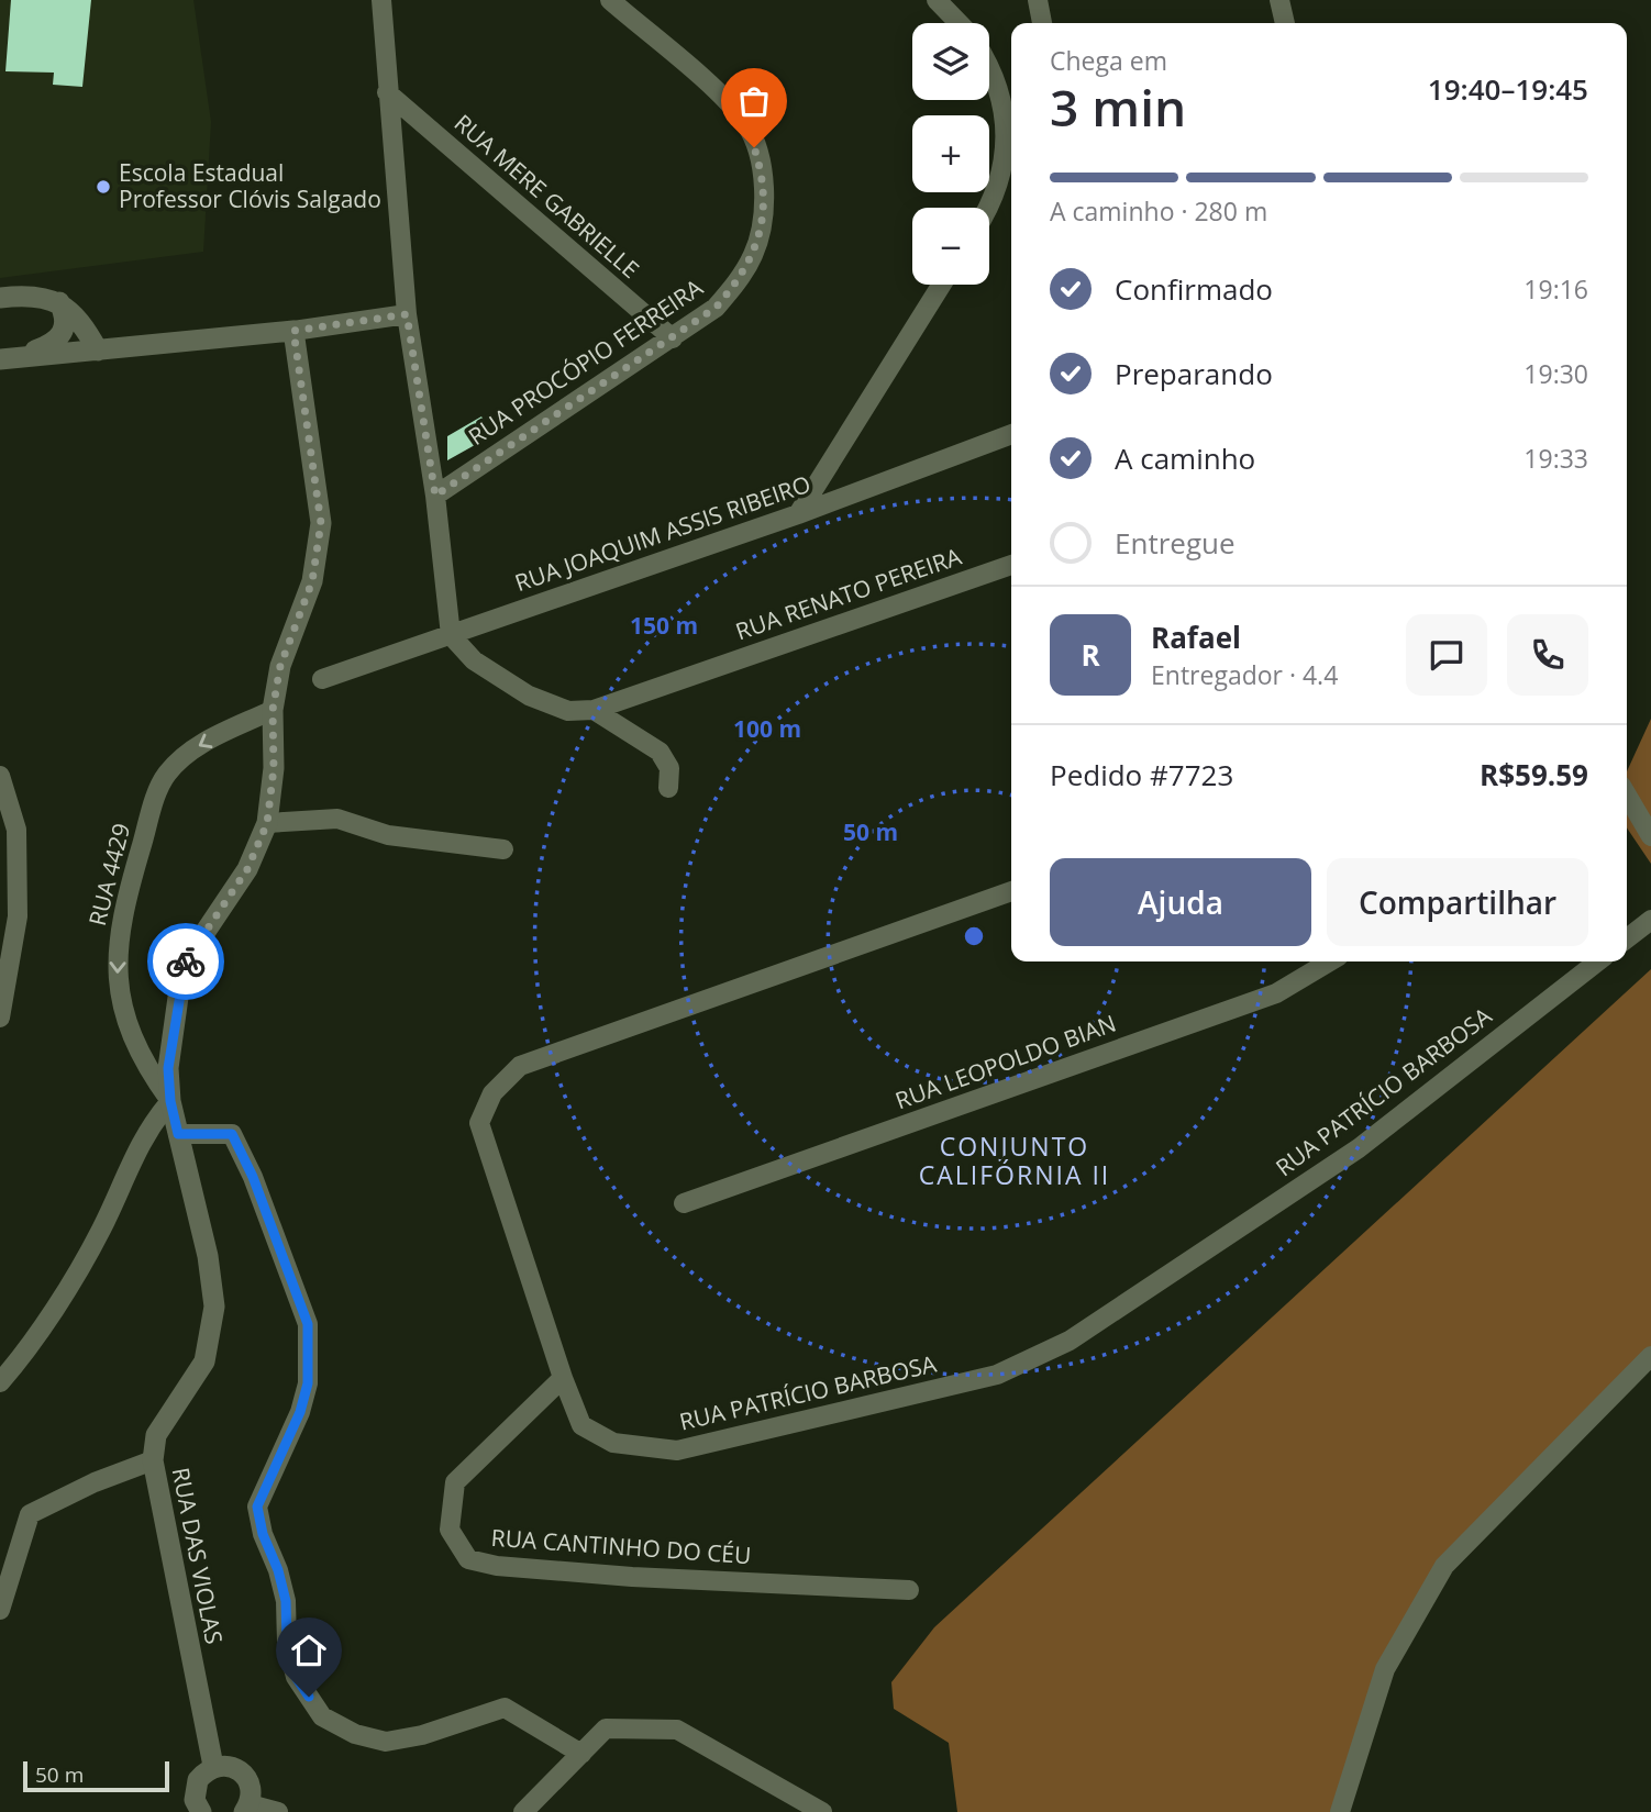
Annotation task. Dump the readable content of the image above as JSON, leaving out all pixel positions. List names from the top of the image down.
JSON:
{
  "streets": {
    "street": [
      "RUA MERE GABRIELLE",
      "RUA PROCÓPIO FERREIRA",
      "RUA JOAQUIM ASSIS RIBEIRO",
      "RUA RENATO PEREIRA",
      "RUA 4429",
      "RUA LEOPOLDO BIAN",
      "RUA PATRÍCIO BARBOSA",
      "RUA CANTINHO DO CÉU",
      "RUA DAS VIOLAS"
    ]
  },
  "crossings": [
    ["RUA MERE GABRIELLE", "RUA PROCÓPIO FERREIRA"],
    ["RUA JOAQUIM ASSIS RIBEIRO", "RUA RENATO PEREIRA"],
    ["RUA 4429", "RUA DAS VIOLAS"],
    ["RUA PATRÍCIO BARBOSA", "RUA CANTINHO DO CÉU"]
  ],
  "districts": ["CONJUNTO CALIFÓRNIA II"],
  "places": ["Escola Estadual Professor Clóvis Salgado"],
  "scale_bar": "50 m",
  "page": {
    "map_buttons": ["+", "−"],
    "heading": ["3 min", "Chega em", "19:40–19:45"],
    "panel": [
      "Rafael",
      "Entregador · 4.4",
      "Pedido #7723",
      "R$59.59"
    ],
    "bar": "A caminho · 280 m",
    "list": [
      ["Confirmado", "19:16"],
      ["Preparando", "19:30"],
      ["A caminho", "19:33"],
      "Entregue"
    ],
    "round": "R",
    "buttons": ["Ajuda", "Compartilhar"],
    "scale": "50 m"
  },
  "rings": ["150 m", "100 m", "50 m"]
}
